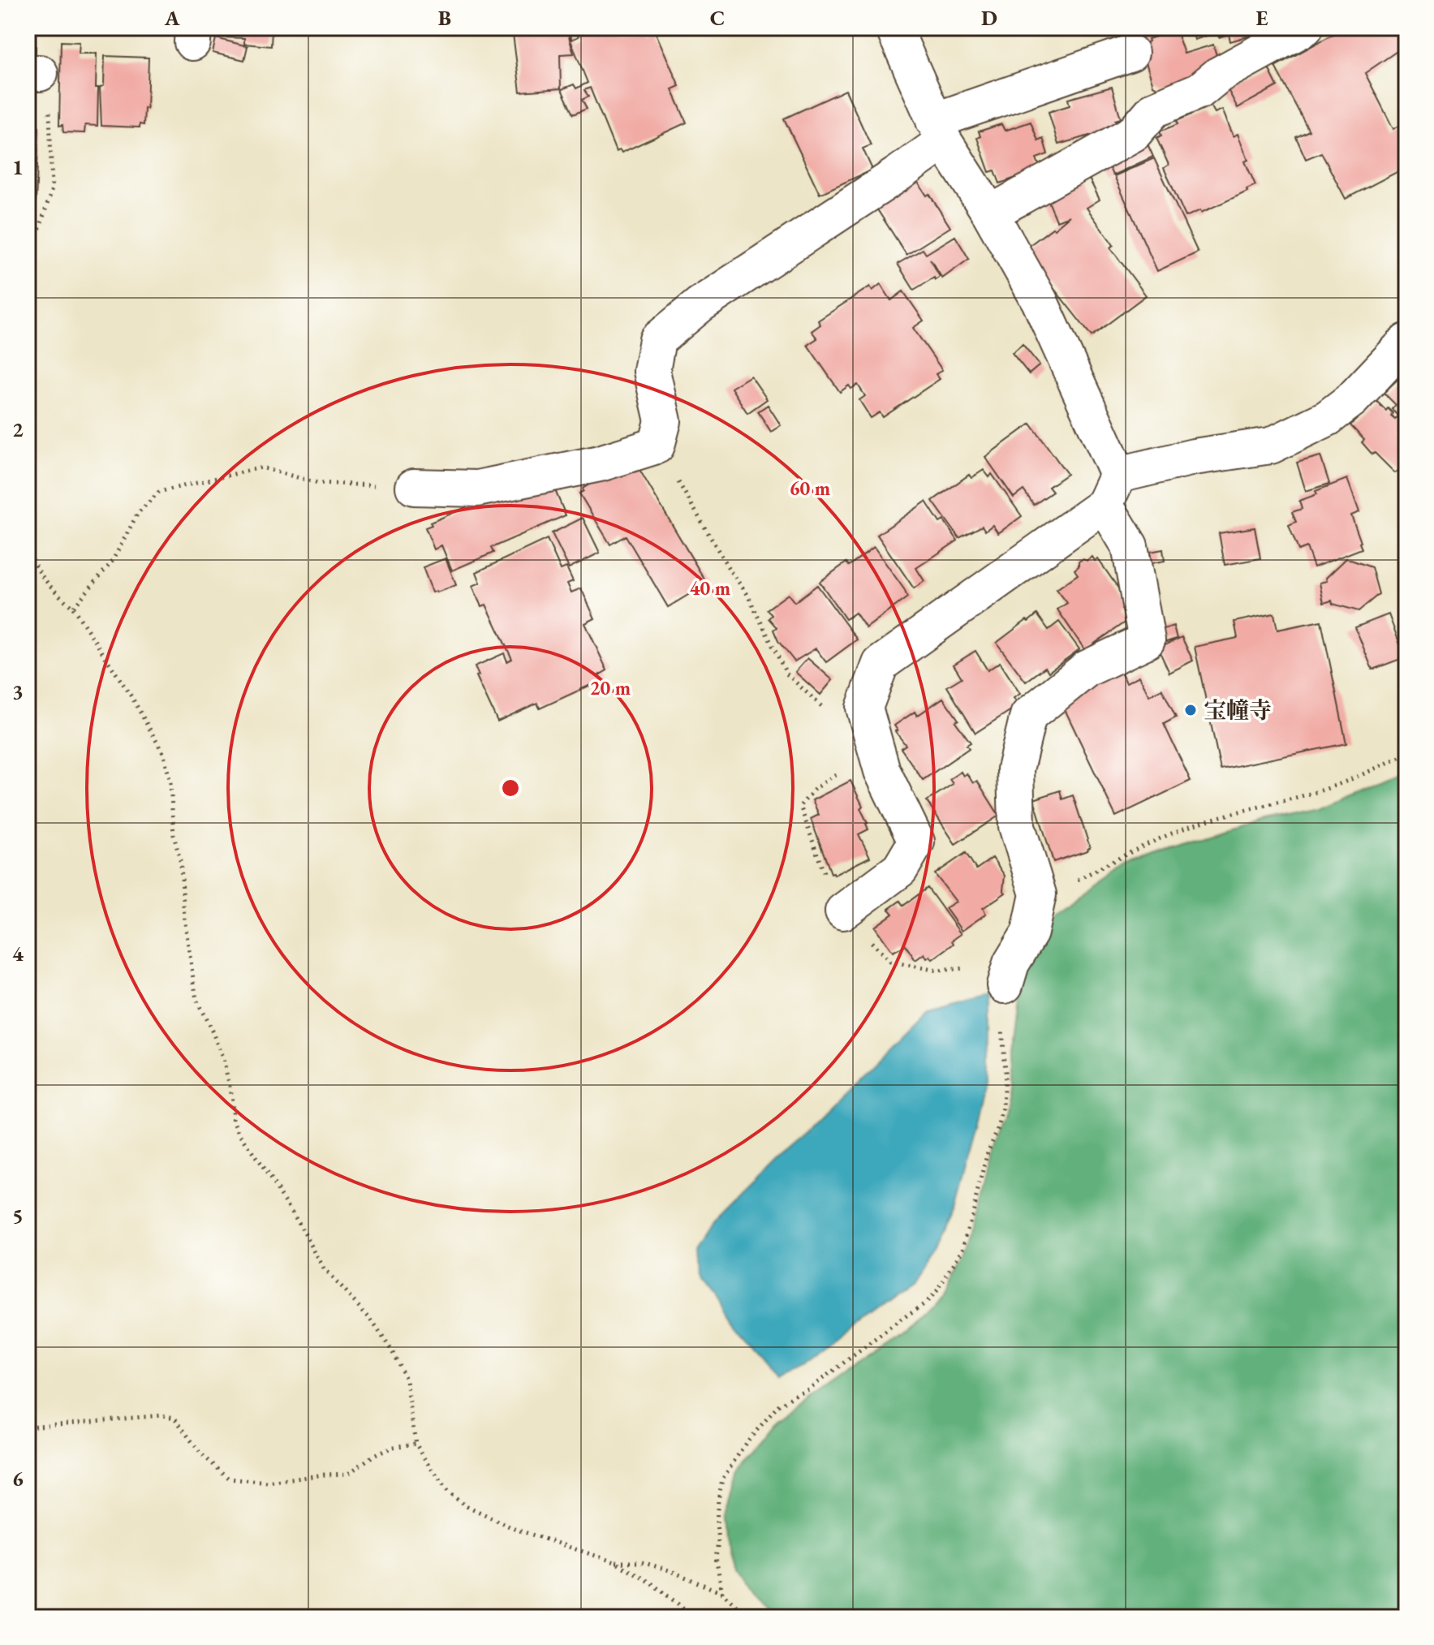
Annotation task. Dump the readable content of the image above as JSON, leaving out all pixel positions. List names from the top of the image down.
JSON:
{
  "places": ["宝幢寺"],
  "grid": {
    "columns": [
      "A",
      "B",
      "C",
      "D",
      "E"
    ],
    "rows": [
      "1",
      "2",
      "3",
      "4",
      "5",
      "6"
    ]
  },
  "rings": ["60 m", "40 m", "20 m"]
}
